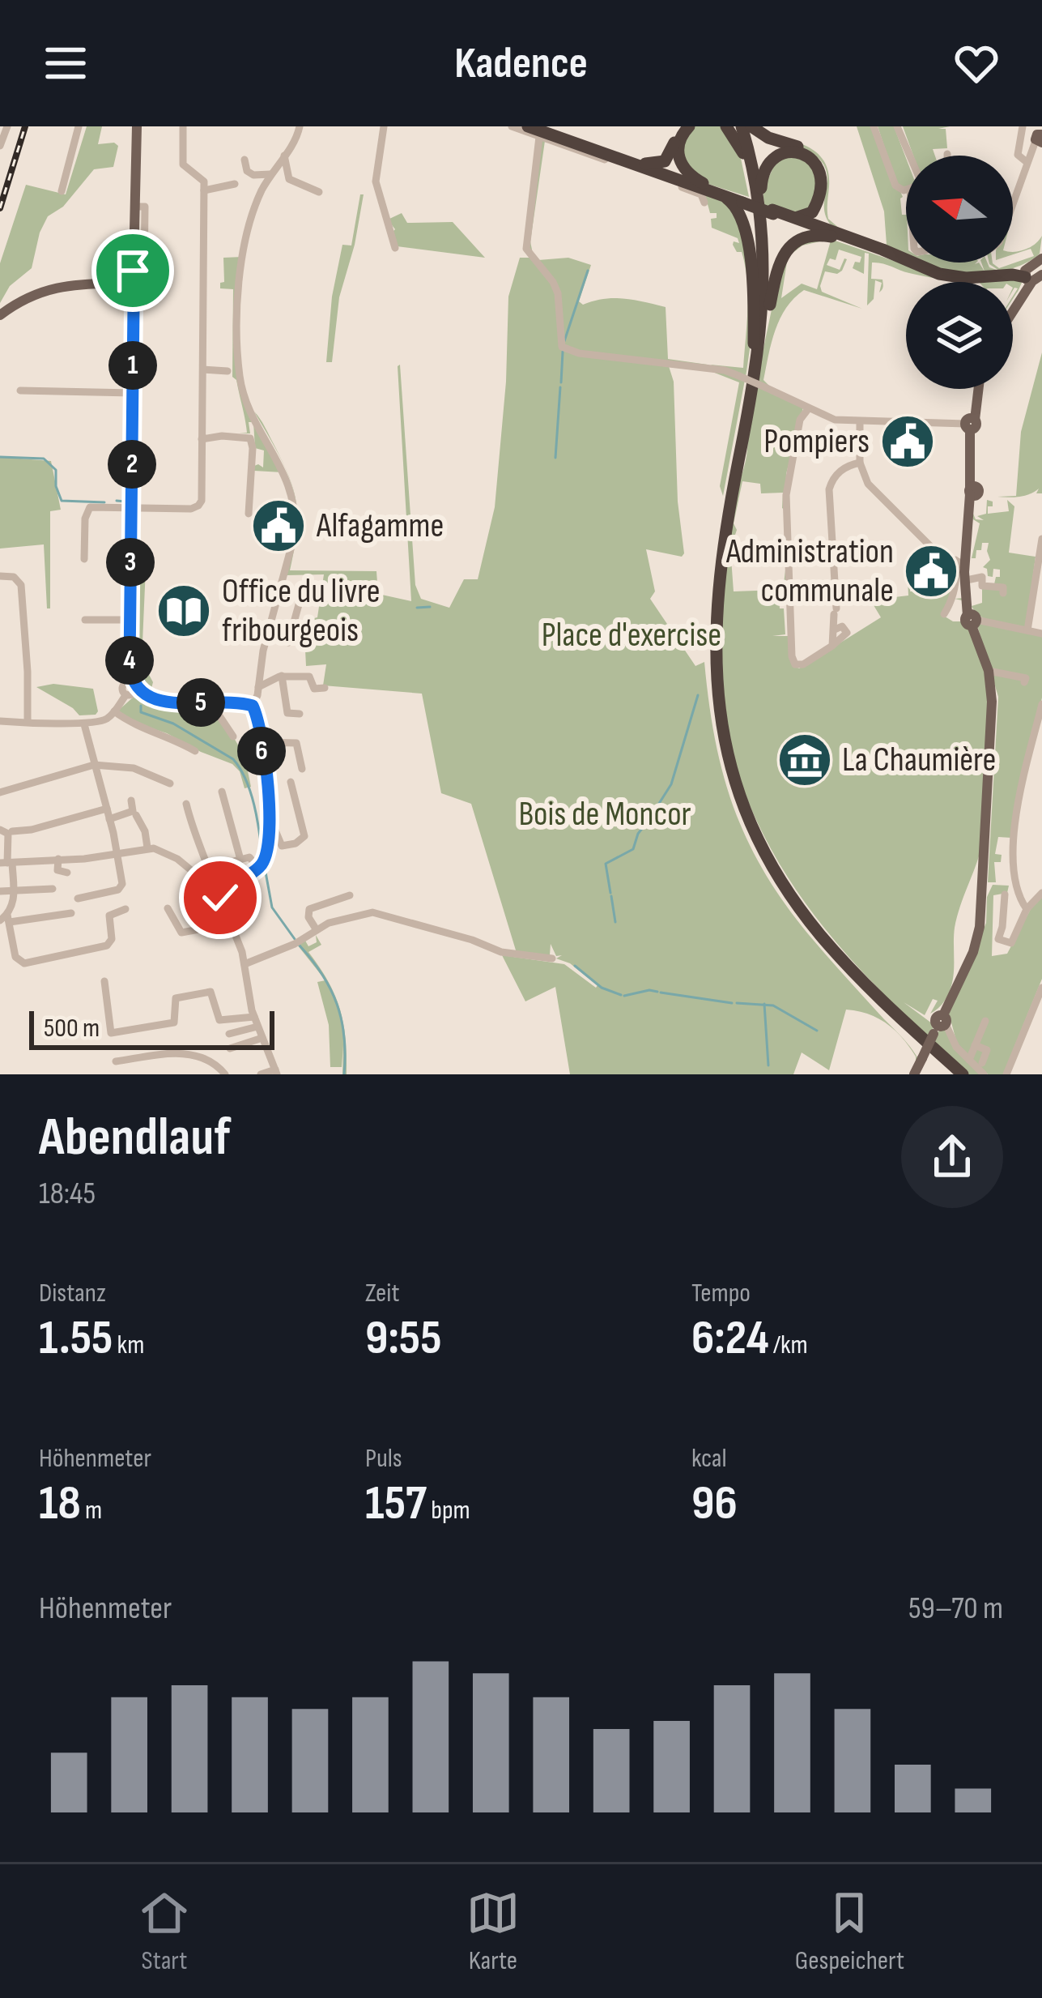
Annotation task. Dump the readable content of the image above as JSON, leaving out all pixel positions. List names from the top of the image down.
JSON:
{
  "parks": ["Place d'exercise", "Bois de Moncor"],
  "places": {
    "public building": ["Pompiers", "Alfagamme", "Administration communale"],
    "library": ["Office du livre fribourgeois"],
    "museum": ["La Chaumière"]
  },
  "scale_bar": "500 m",
  "north": "left",
  "page": {
    "header": "Kadence",
    "pins": [
      "1",
      "2",
      "3",
      "4",
      "5",
      "6"
    ],
    "scale": "500 m",
    "heading": ["Abendlauf", "18:45"],
    "stats": [
      ["Distanz", "1.55 km"],
      ["Zeit", "9:55"],
      ["Tempo", "6:24 /km"],
      ["Höhenmeter", "18 m"],
      ["Puls", "157 bpm"],
      ["kcal", "96"]
    ],
    "chart": ["Höhenmeter", "59–70 m"],
    "tabs": ["Start", "Karte", "Gespeichert"]
  }
}
